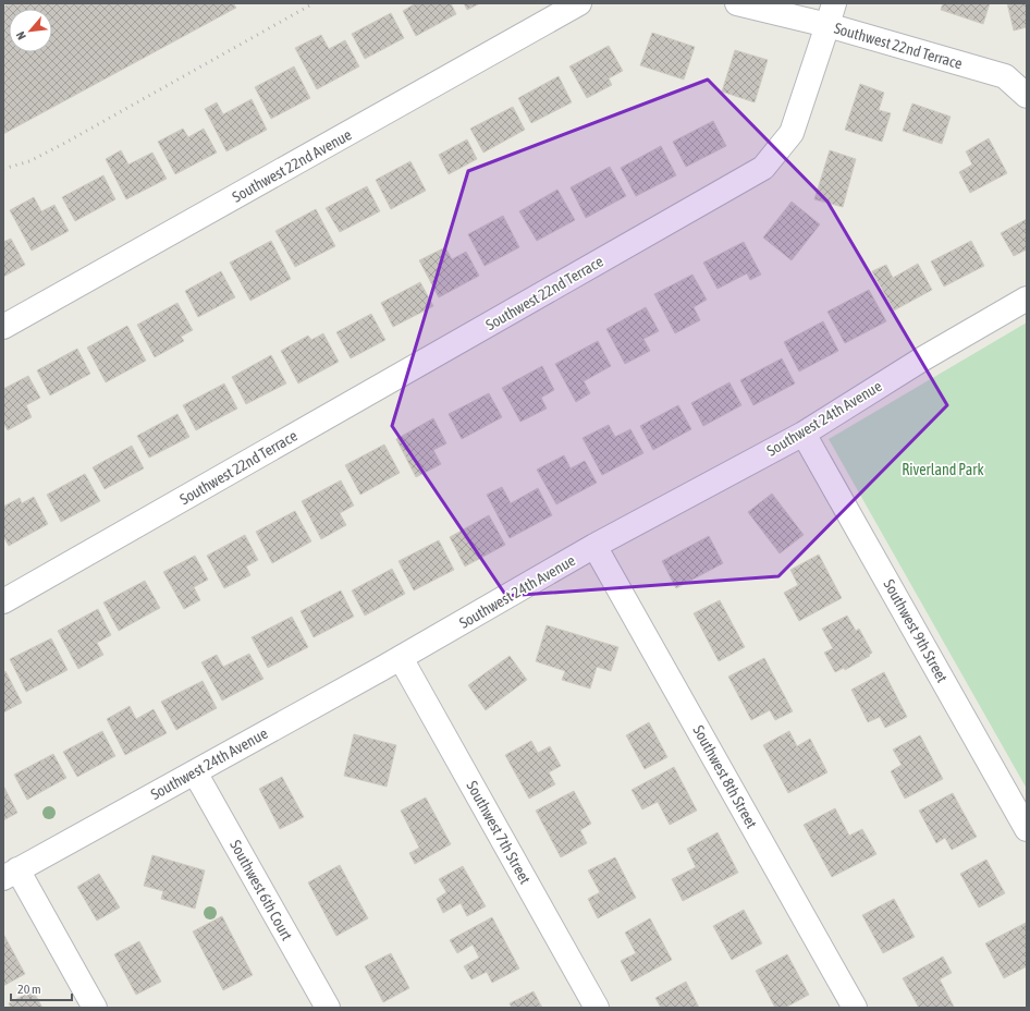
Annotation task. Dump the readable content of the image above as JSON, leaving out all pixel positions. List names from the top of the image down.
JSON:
{
  "streets": {
    "street": [
      "Southwest 22nd Terrace",
      "Southwest 22nd Avenue",
      "Southwest 24th Avenue",
      "Southwest 9th Street",
      "Southwest 8th Street",
      "Southwest 7th Street",
      "Southwest 6th Court"
    ]
  },
  "crossings": [
    ["Southwest 24th Avenue", "Southwest 9th Street"],
    ["Southwest 24th Avenue", "Southwest 8th Street"],
    ["Southwest 24th Avenue", "Southwest 7th Street"],
    ["Southwest 24th Avenue", "Southwest 6th Court"]
  ],
  "parks": ["Riverland Park"],
  "scale_bar": "20 m",
  "north": "bottom left"
}
